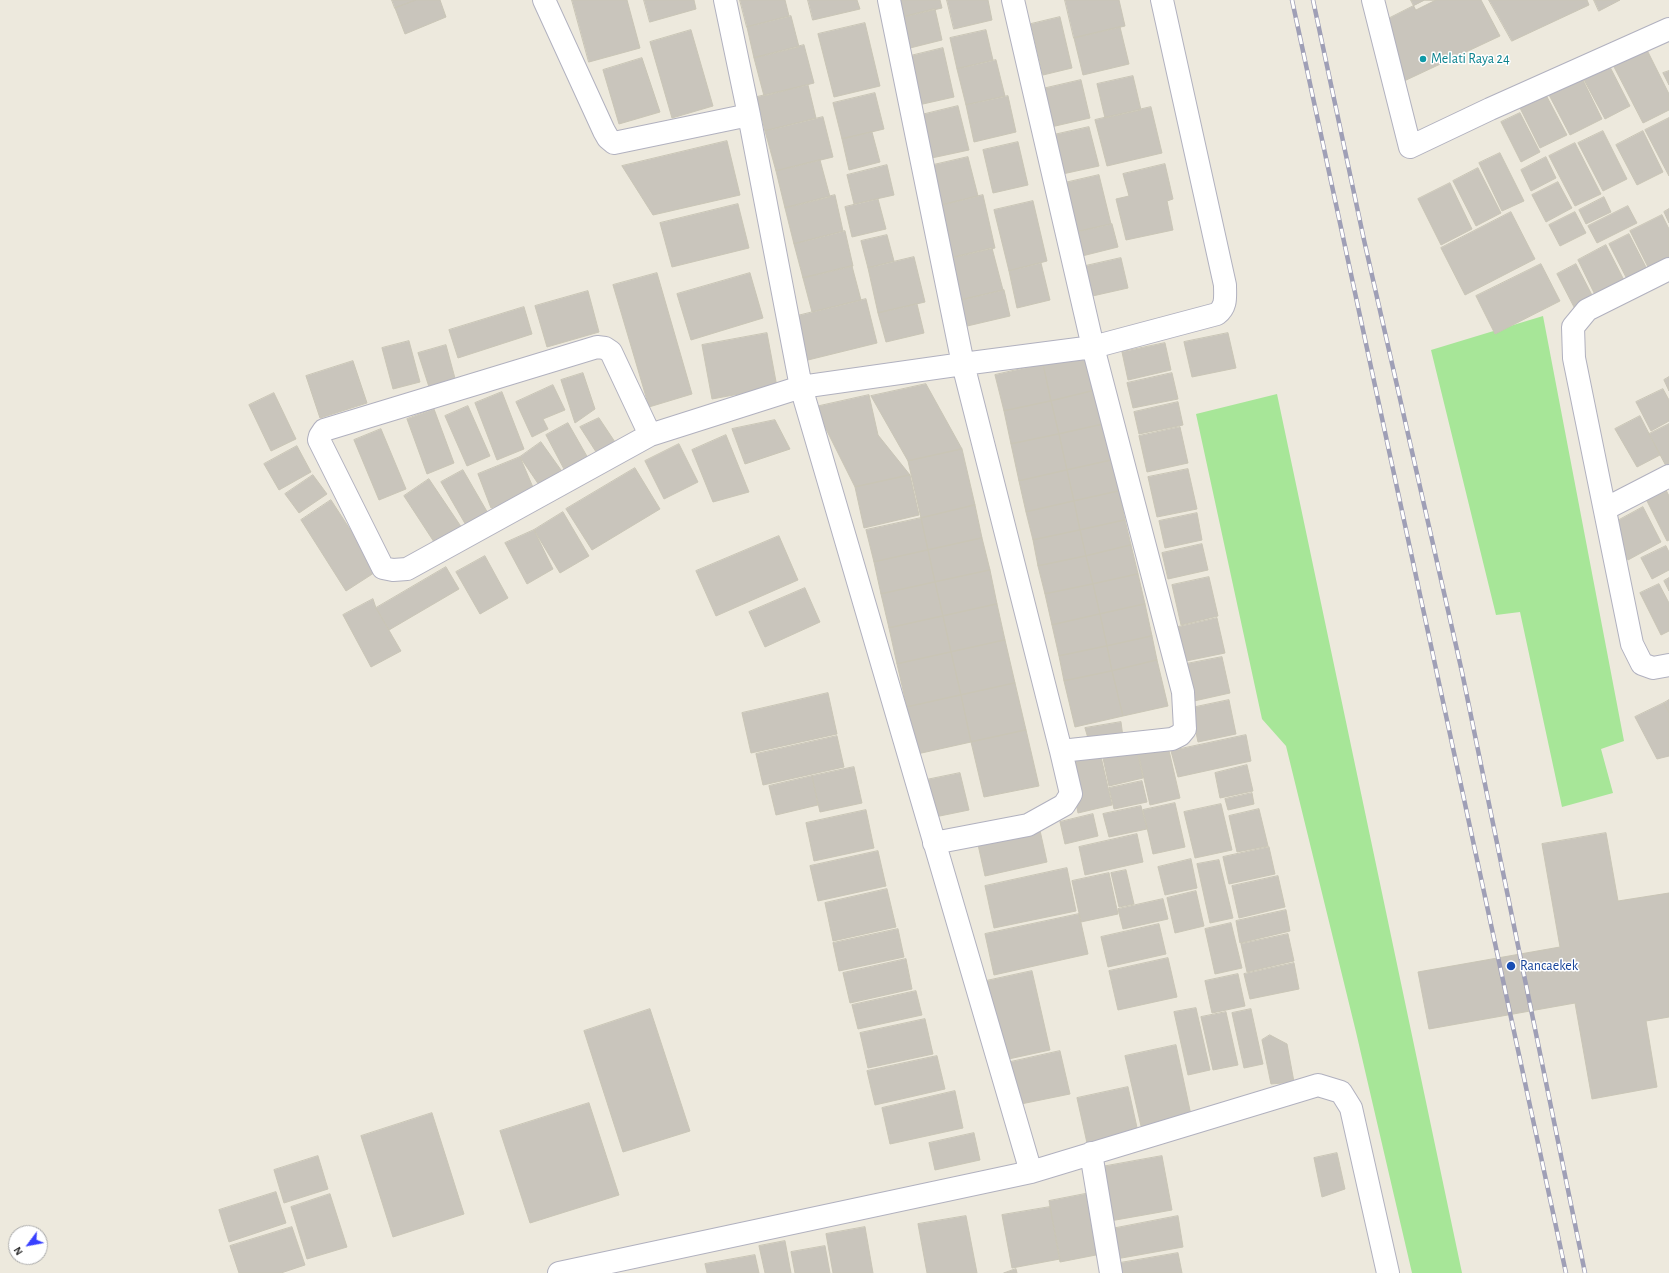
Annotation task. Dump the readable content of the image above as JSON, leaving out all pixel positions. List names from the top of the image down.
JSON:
{
  "places": ["Melati Raya 24", "Rancaekek"],
  "north": "bottom left"
}
